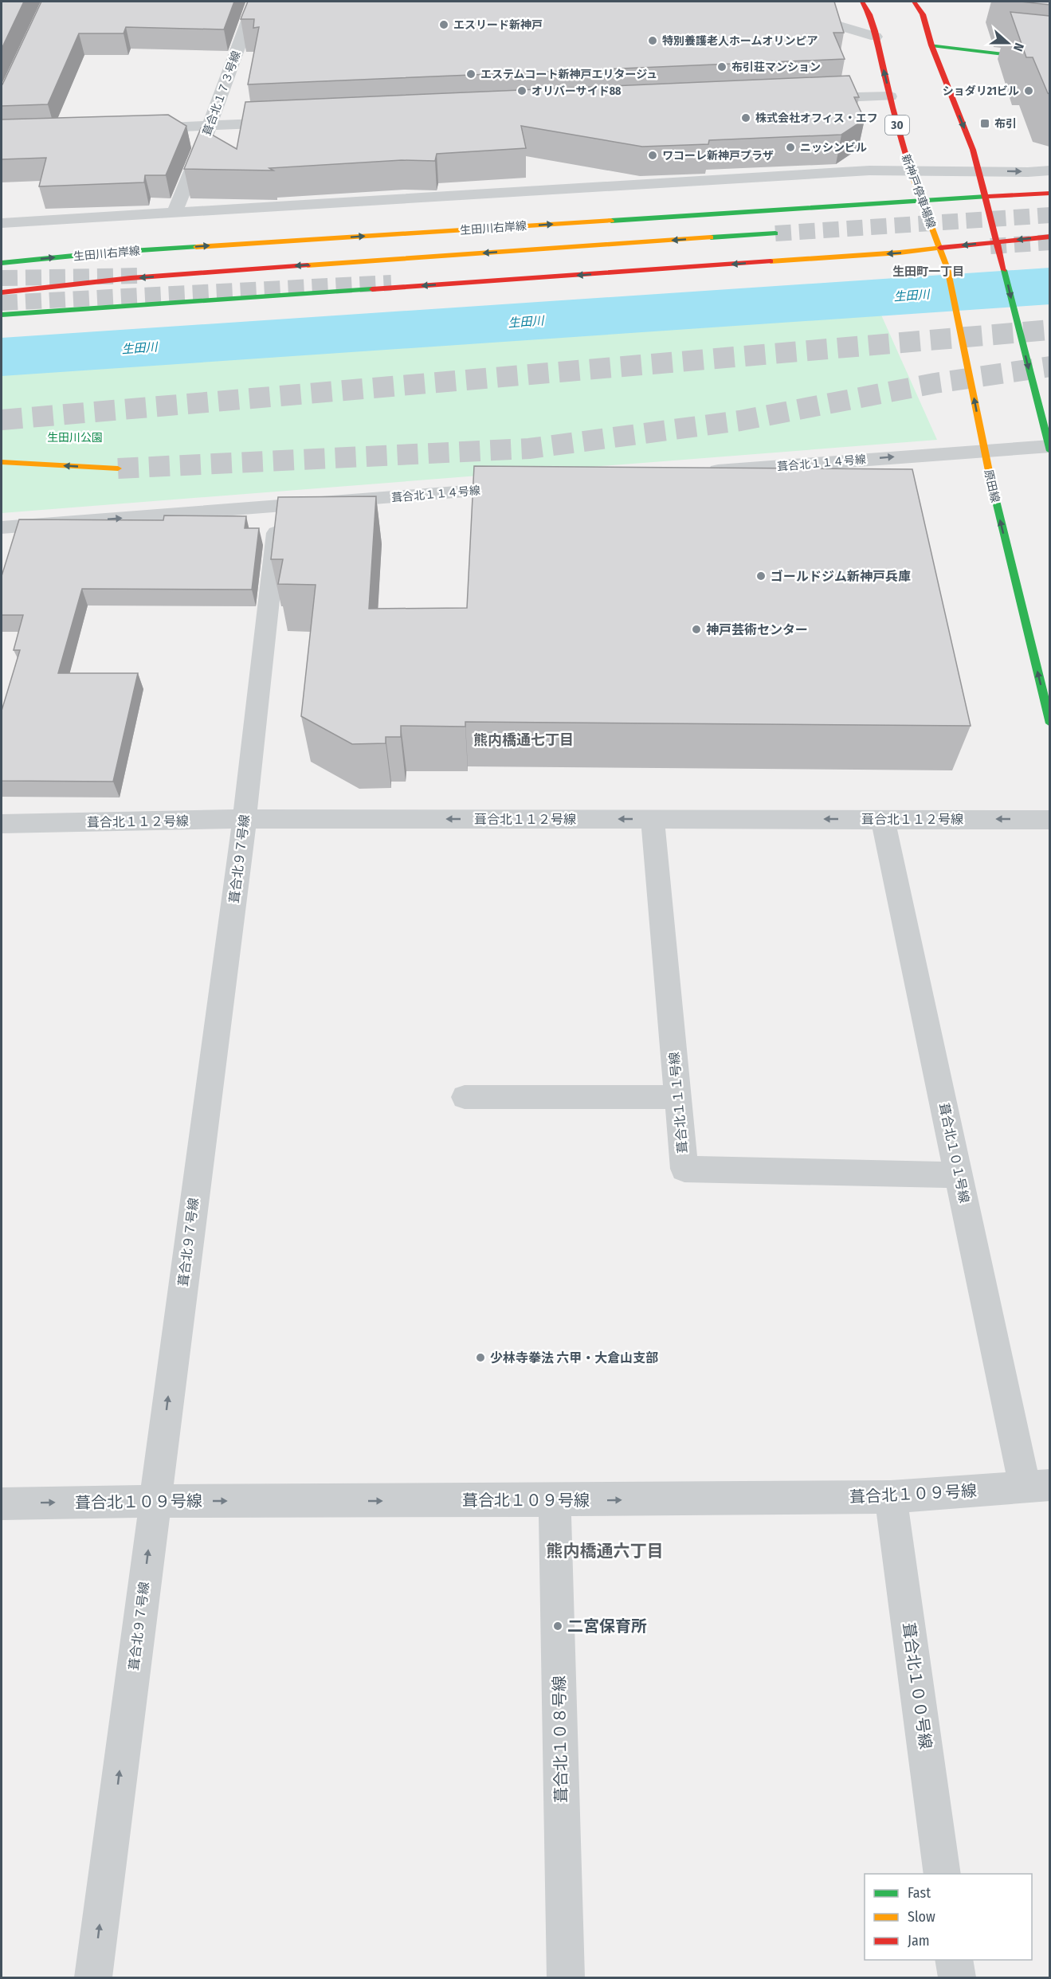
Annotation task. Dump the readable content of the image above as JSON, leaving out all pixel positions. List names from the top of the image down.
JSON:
{
  "streets": {
    "street": [
      "葺合北１７３号線",
      "30",
      "新神戸停車場線",
      "生田川右岸線",
      "葺合北１１４号線",
      "原田線",
      "葺合北１１２号線",
      "葺合北９７号線",
      "葺合北１１１号線",
      "葺合北１０１号線",
      "葺合北１０９号線",
      "葺合北１００号線",
      "葺合北１０８号線"
    ]
  },
  "crossings": [
    ["新神戸停車場線", "生田川右岸線"],
    ["新神戸停車場線", "原田線"],
    ["葺合北１１４号線", "原田線"],
    ["葺合北１１４号線", "葺合北９７号線"],
    ["葺合北１１２号線", "葺合北９７号線"],
    ["葺合北１１２号線", "葺合北１１１号線"],
    ["葺合北１１２号線", "葺合北１０１号線"],
    ["葺合北９７号線", "葺合北１０９号線"],
    ["葺合北１１１号線", "葺合北１０１号線"],
    ["葺合北１０１号線", "葺合北１０９号線"],
    ["葺合北１０９号線", "葺合北１００号線"],
    ["葺合北１０９号線", "葺合北１０８号線"]
  ],
  "one_way": ["葺合北１１２号線", "葺合北９７号線", "葺合北１０９号線"],
  "districts": ["生田町一丁目", "熊内橋通七丁目", "熊内橋通六丁目"],
  "water": ["生田川"],
  "parks": ["生田川公園"],
  "places": {
    "other": [
      "エスリード新神戸",
      "特別養護老人ホームオリンピア",
      "布引荘マンション",
      "エステムコート新神戸エリタージュ",
      "オリバーサイド88",
      "ショダリ21ビル",
      "株式会社オフィス・エフ",
      "ニッシンビル",
      "ワコーレ新神戸プラザ",
      "ゴールドジム新神戸兵庫",
      "神戸芸術センター",
      "少林寺拳法 六甲・大倉山支部",
      "二宮保育所"
    ],
    "transit": ["布引"]
  },
  "legend": ["Fast", "Slow", "Jam"],
  "north": "right"
}
